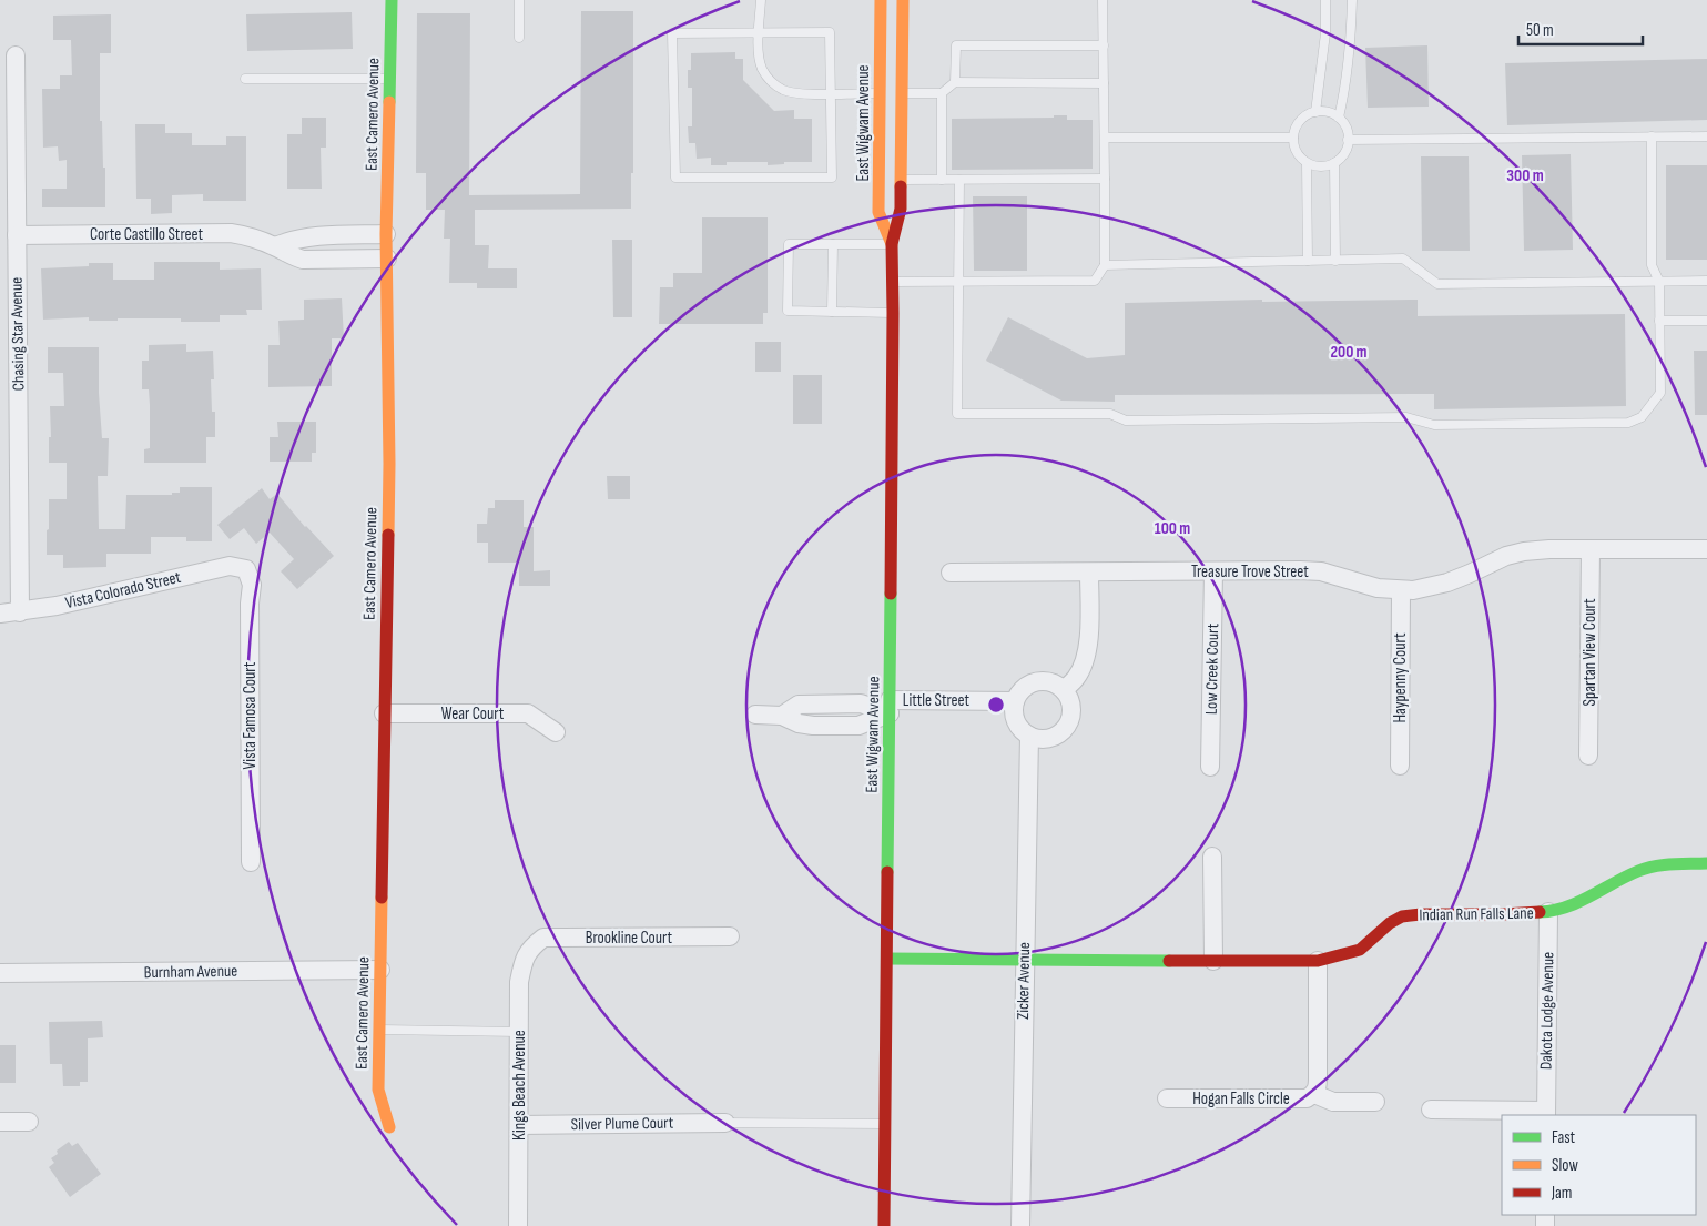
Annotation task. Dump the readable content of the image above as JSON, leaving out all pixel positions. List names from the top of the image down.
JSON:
{
  "streets": {
    "street": [
      "East Camero Avenue",
      "East Wigwam Avenue",
      "Corte Castillo Street",
      "Chasing Star Avenue",
      "Treasure Trove Street",
      "Vista Colorado Street",
      "Spartan View Court",
      "Low Creek Court",
      "Haypenny Court",
      "Little Street",
      "Wear Court",
      "Vista Famosa Court",
      "Indian Run Falls Lane",
      "Brookline Court",
      "Burnham Avenue",
      "Zicker Avenue",
      "Dakota Lodge Avenue",
      "Kings Beach Avenue",
      "Hogan Falls Circle",
      "Silver Plume Court"
    ]
  },
  "crossings": [
    ["East Camero Avenue", "Corte Castillo Street"],
    ["East Camero Avenue", "Wear Court"],
    ["East Camero Avenue", "Burnham Avenue"],
    ["East Wigwam Avenue", "Little Street"],
    ["East Wigwam Avenue", "Indian Run Falls Lane"],
    ["Corte Castillo Street", "Chasing Star Avenue"],
    ["Chasing Star Avenue", "Vista Colorado Street"],
    ["Treasure Trove Street", "Spartan View Court"],
    ["Treasure Trove Street", "Low Creek Court"],
    ["Treasure Trove Street", "Haypenny Court"],
    ["Vista Colorado Street", "Vista Famosa Court"],
    ["Little Street", "Zicker Avenue"],
    ["Indian Run Falls Lane", "Zicker Avenue"],
    ["Indian Run Falls Lane", "Dakota Lodge Avenue"],
    ["Indian Run Falls Lane", "Hogan Falls Circle"],
    ["Brookline Court", "Kings Beach Avenue"],
    ["Kings Beach Avenue", "Silver Plume Court"]
  ],
  "legend": ["Fast", "Slow", "Jam"],
  "scale_bar": "50 m",
  "rings": ["300 m", "200 m", "100 m"]
}
